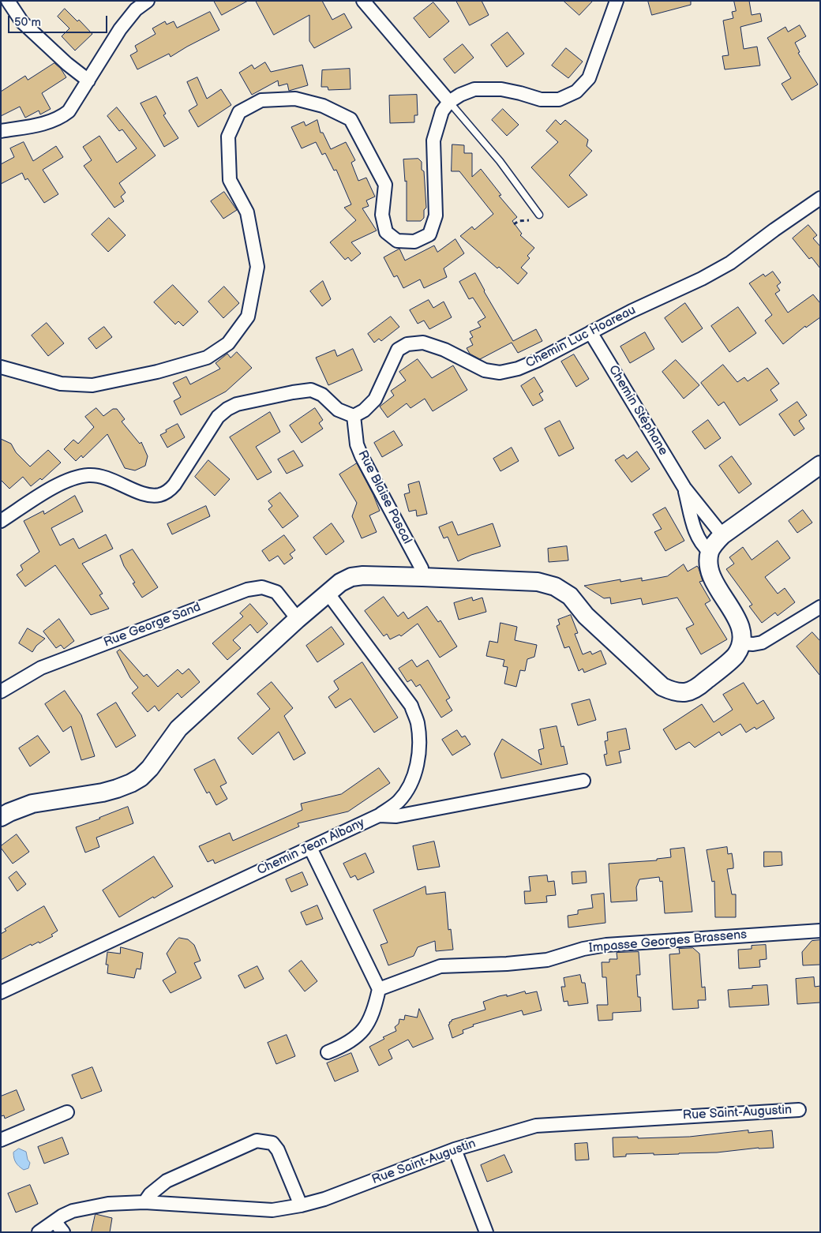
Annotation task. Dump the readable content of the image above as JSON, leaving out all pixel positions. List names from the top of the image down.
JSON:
{
  "streets": {
    "street": [
      "Chemin Luc Hoareau",
      "Chemin Stéphane",
      "Rue Blaise Pascal",
      "Rue George Sand",
      "Chemin Jean Albany",
      "Impasse Georges Brassens",
      "Rue Saint-Augustin"
    ]
  },
  "crossings": [
    ["Chemin Luc Hoareau", "Chemin Stéphane"],
    ["Chemin Luc Hoareau", "Rue Blaise Pascal"]
  ],
  "scale_bar": "50 m"
}
